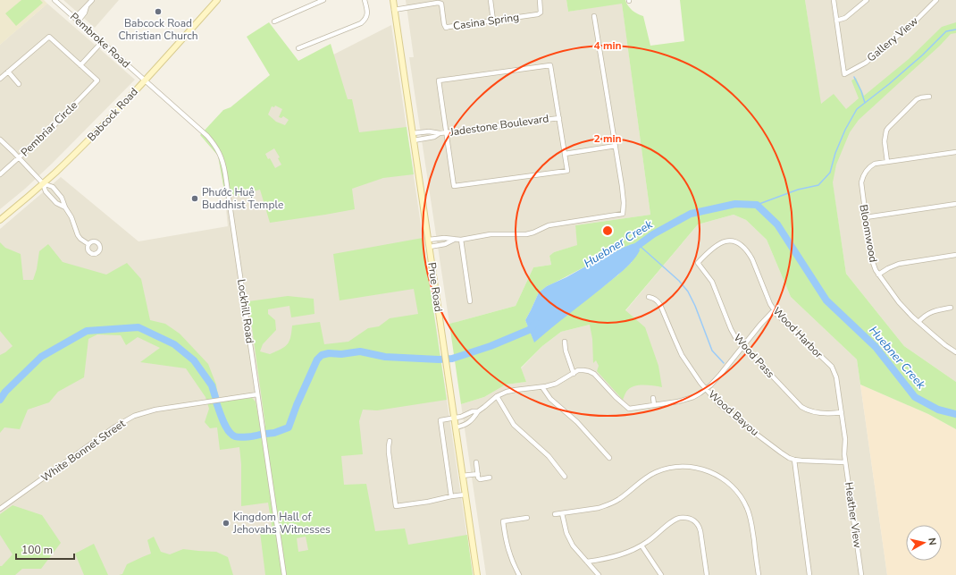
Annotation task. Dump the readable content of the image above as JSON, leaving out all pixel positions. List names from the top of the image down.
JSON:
{
  "streets": {
    "main road": ["Babcock Road", "Prue Road"],
    "street": [
      "Casina Spring",
      "Gallery View",
      "Pembroke Road",
      "Jadestone Boulevard",
      "Pembriar Circle",
      "Bloomwood",
      "Lockhill Road",
      "Wood Harbor",
      "Wood Pass",
      "Wood Bayou",
      "White Bonnet Street",
      "Heather View"
    ]
  },
  "crossings": [
    ["Casina Spring", "Prue Road"],
    ["Pembroke Road", "Babcock Road"],
    ["Pembroke Road", "Lockhill Road"],
    ["Babcock Road", "Lockhill Road"],
    ["Jadestone Boulevard", "Prue Road"],
    ["Lockhill Road", "White Bonnet Street"],
    ["Wood Harbor", "Wood Pass"],
    ["Wood Harbor", "Heather View"]
  ],
  "water": ["Huebner Creek"],
  "places": ["Babcock Road Christian Church", "Phước Huệ Buddhist Temple", "Kingdom Hall of Jehovahs Witnesses"],
  "scale_bar": "100 m",
  "north": "right",
  "rings": ["4 min", "2 min"]
}
